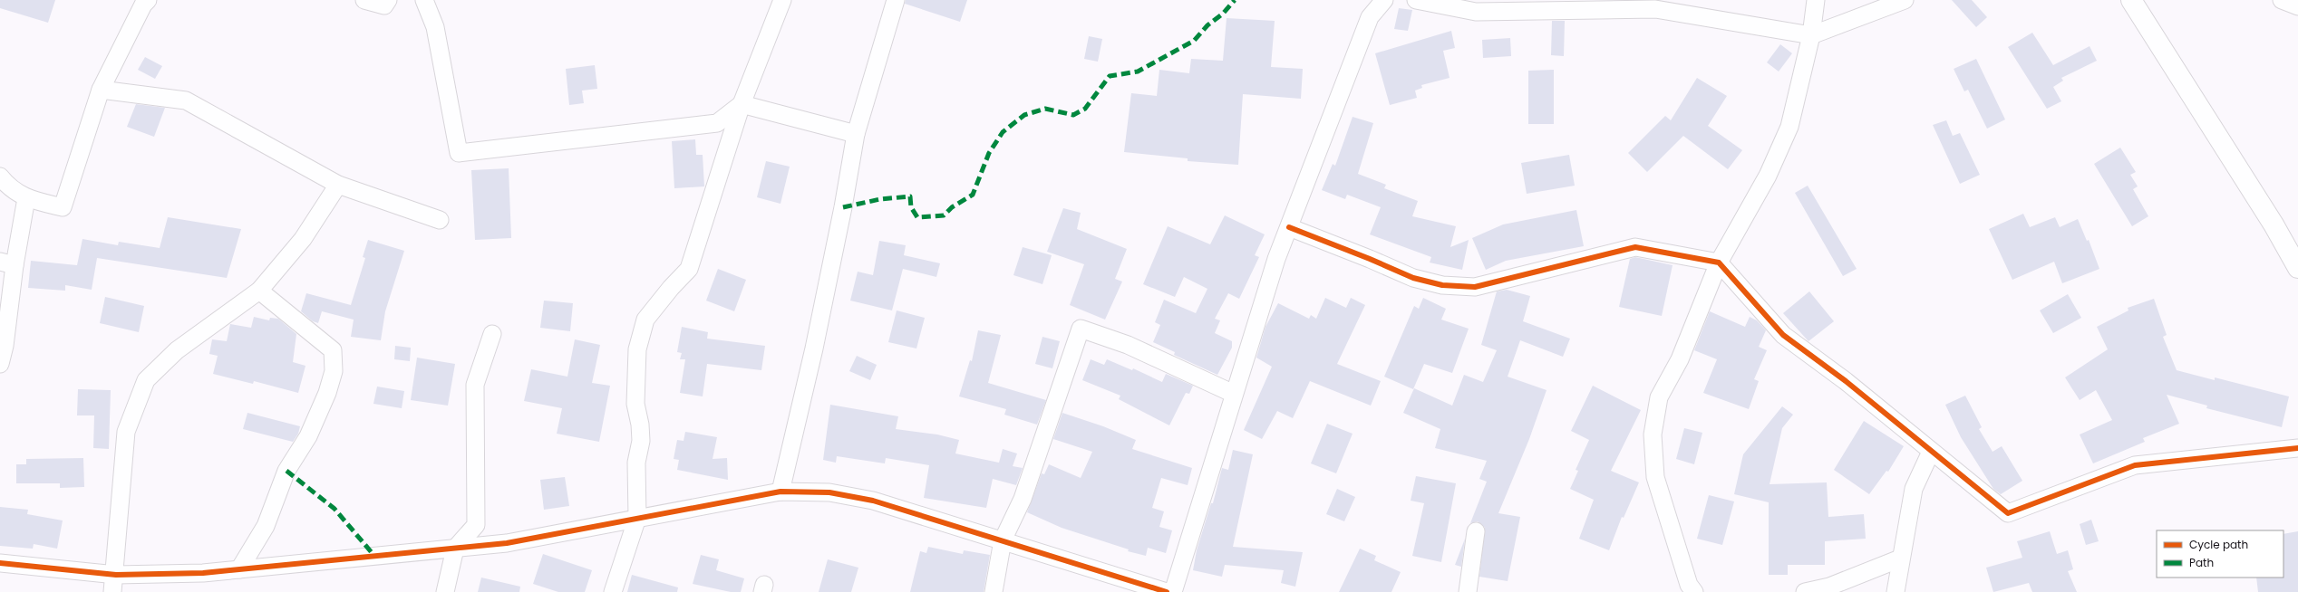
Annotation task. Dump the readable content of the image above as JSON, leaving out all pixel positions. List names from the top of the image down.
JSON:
{
  "legend": ["Cycle path", "Path"]
}
